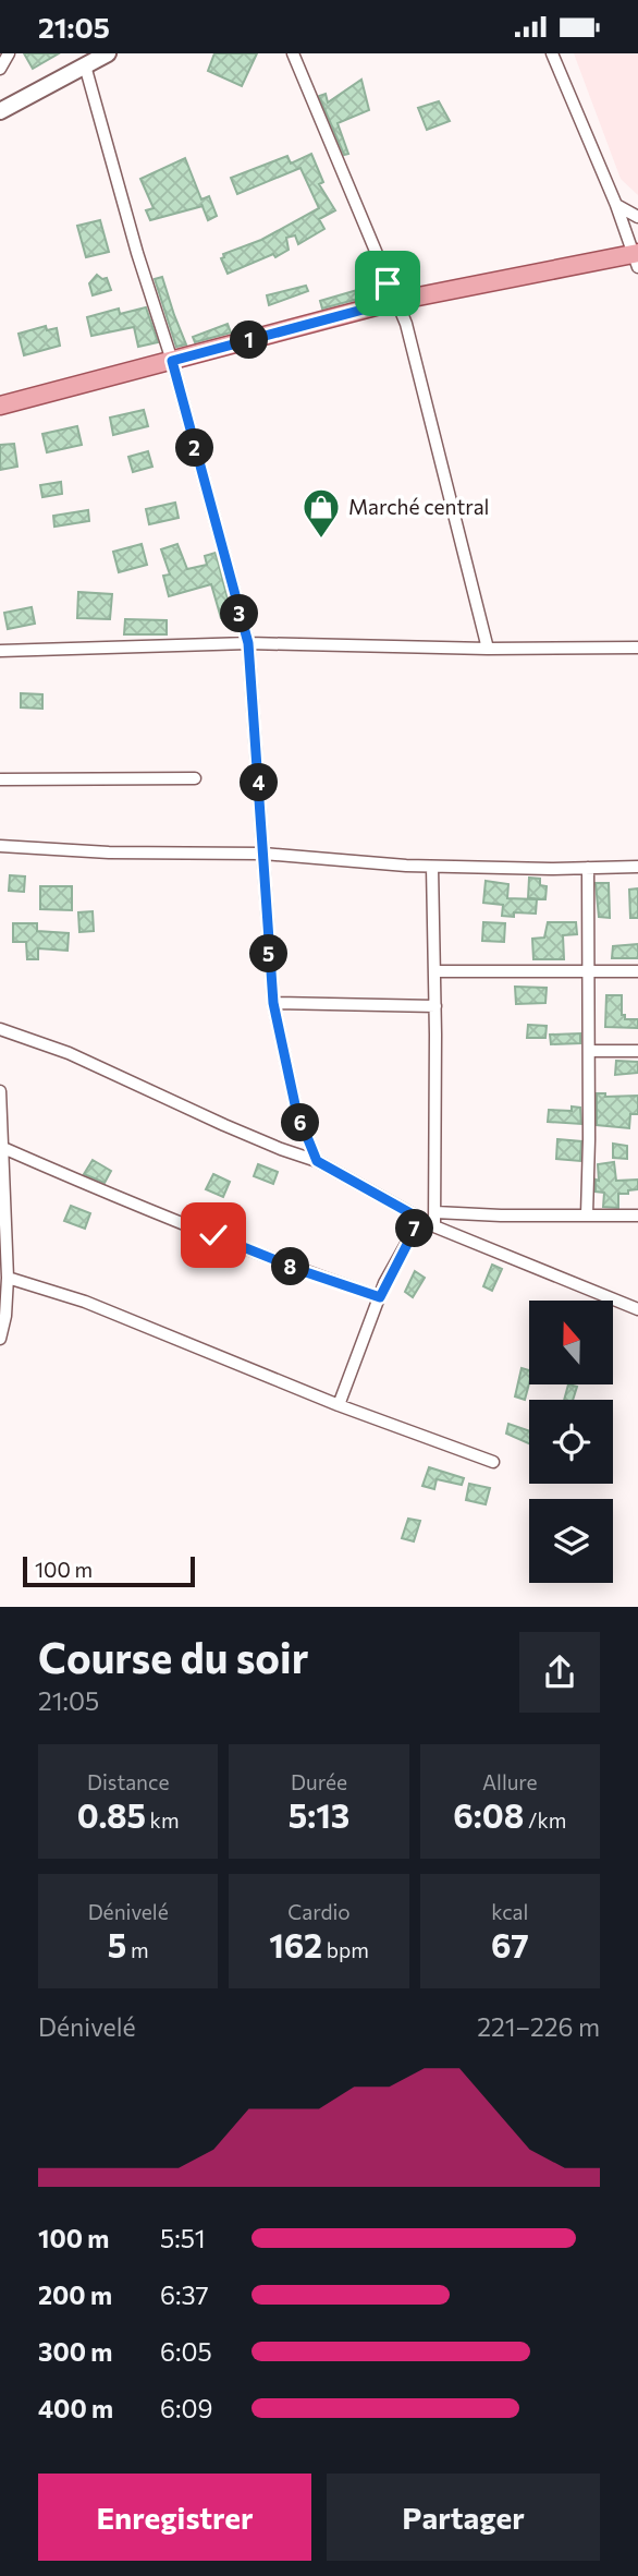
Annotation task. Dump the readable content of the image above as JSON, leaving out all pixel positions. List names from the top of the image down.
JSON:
{
  "places": {
    "shop": ["Marché central"]
  },
  "scale_bar": "100 m",
  "north": "top",
  "page": {
    "status": "21:05",
    "pins": [
      "1",
      "2",
      "3",
      "4",
      "5",
      "6",
      "7",
      "8"
    ],
    "scale": "100 m",
    "heading": ["Course du soir", "21:05"],
    "stats": [
      ["Distance", "0.85 km"],
      ["Durée", "5:13"],
      ["Allure", "6:08 /km"],
      ["Dénivelé", "5 m"],
      ["Cardio", "162 bpm"],
      ["kcal", "67"]
    ],
    "chart": ["Dénivelé", "221–226 m"],
    "list": [
      {
        "name": "100 m",
        "note": "5:51"
      },
      {
        "name": "200 m",
        "note": "6:37"
      },
      {
        "name": "300 m",
        "note": "6:05"
      },
      {
        "name": "400 m",
        "note": "6:09"
      }
    ],
    "buttons": ["Enregistrer", "Partager"]
  }
}
